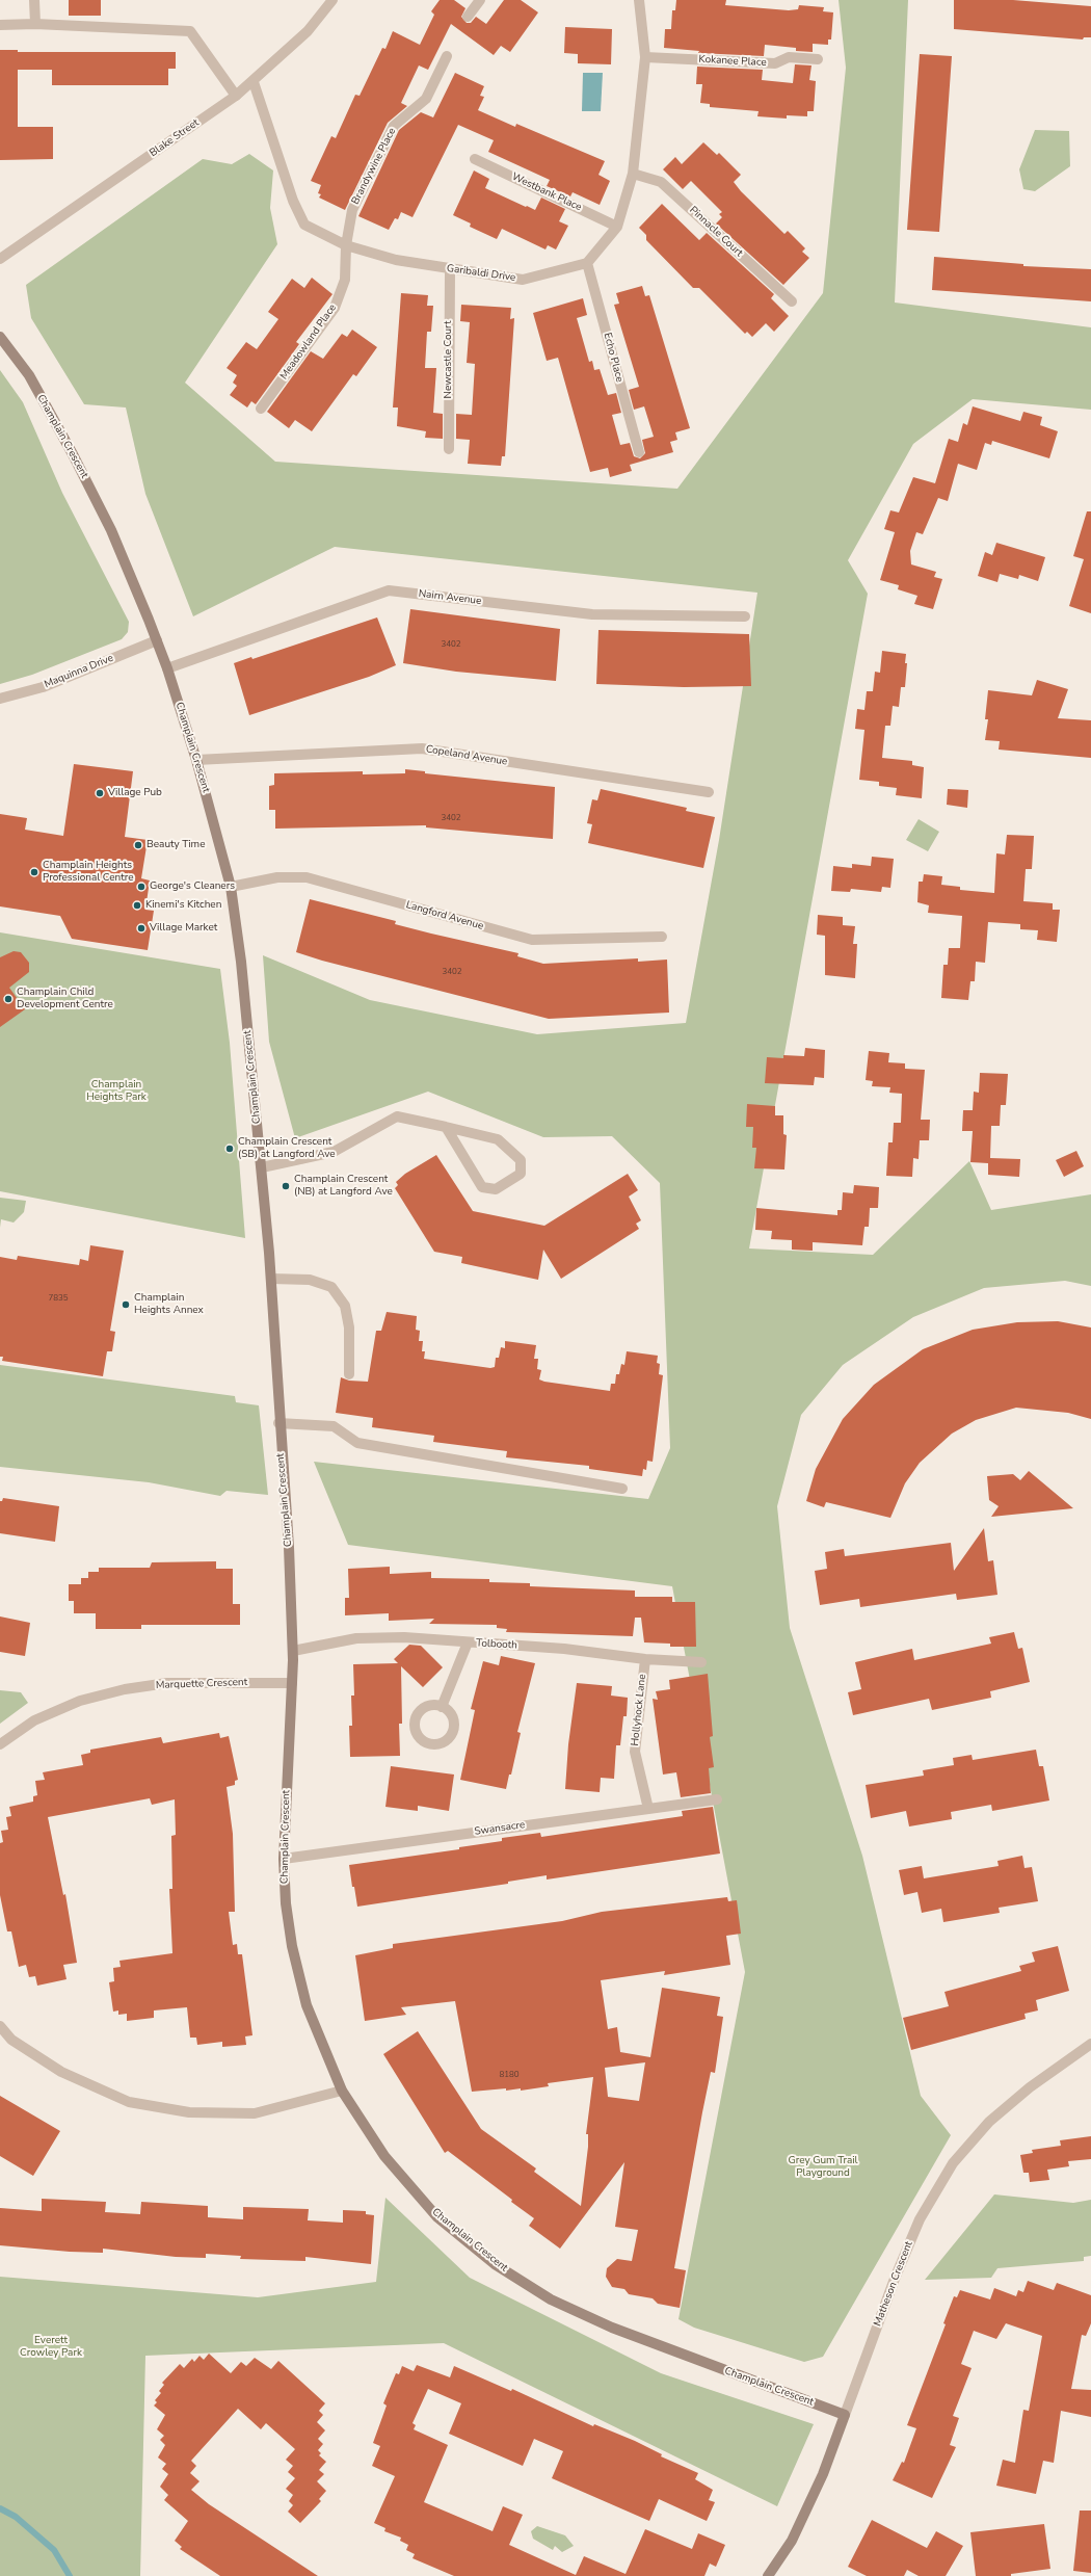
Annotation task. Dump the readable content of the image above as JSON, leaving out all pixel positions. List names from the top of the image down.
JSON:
{
  "streets": {
    "street": [
      "Kokanee Place",
      "Blake Street",
      "Brandywine Place",
      "Westbank Place",
      "Pinnacle Court",
      "Garibaldi Drive",
      "Meadowland Place",
      "Echo Place",
      "Newcastle Court",
      "Champlain Crescent",
      "Nairn Avenue",
      "Maquinna Drive",
      "Copeland Avenue",
      "Langford Avenue",
      "Tolbooth",
      "Marquette Crescent",
      "Hollyhock Lane",
      "Swansacre",
      "Matheson Crescent"
    ]
  },
  "crossings": [
    ["Blake Street", "Garibaldi Drive"],
    ["Brandywine Place", "Garibaldi Drive"],
    ["Brandywine Place", "Meadowland Place"],
    ["Garibaldi Drive", "Meadowland Place"],
    ["Garibaldi Drive", "Echo Place"],
    ["Garibaldi Drive", "Newcastle Court"],
    ["Champlain Crescent", "Nairn Avenue"],
    ["Champlain Crescent", "Maquinna Drive"],
    ["Champlain Crescent", "Copeland Avenue"],
    ["Champlain Crescent", "Langford Avenue"],
    ["Champlain Crescent", "Tolbooth"],
    ["Champlain Crescent", "Marquette Crescent"],
    ["Champlain Crescent", "Swansacre"],
    ["Champlain Crescent", "Matheson Crescent"],
    ["Tolbooth", "Hollyhock Lane"],
    ["Hollyhock Lane", "Swansacre"]
  ],
  "parks": ["Champlain Heights Park", "Grey Gum Trail Playground", "Everett Crowley Park"],
  "places": [
    "Village Pub",
    "Beauty Time",
    "Champlain Heights Professional Centre",
    "George's Cleaners",
    "Kinemi's Kitchen",
    "Village Market",
    "Champlain Child Development Centre",
    "Champlain Crescent (SB) at Langford Ave",
    "Champlain Crescent (NB) at Langford Ave",
    "Champlain Heights Annex"
  ],
  "house_numbers": [
    "3402",
    "3402",
    "3402",
    "7835",
    "8180"
  ]
}
